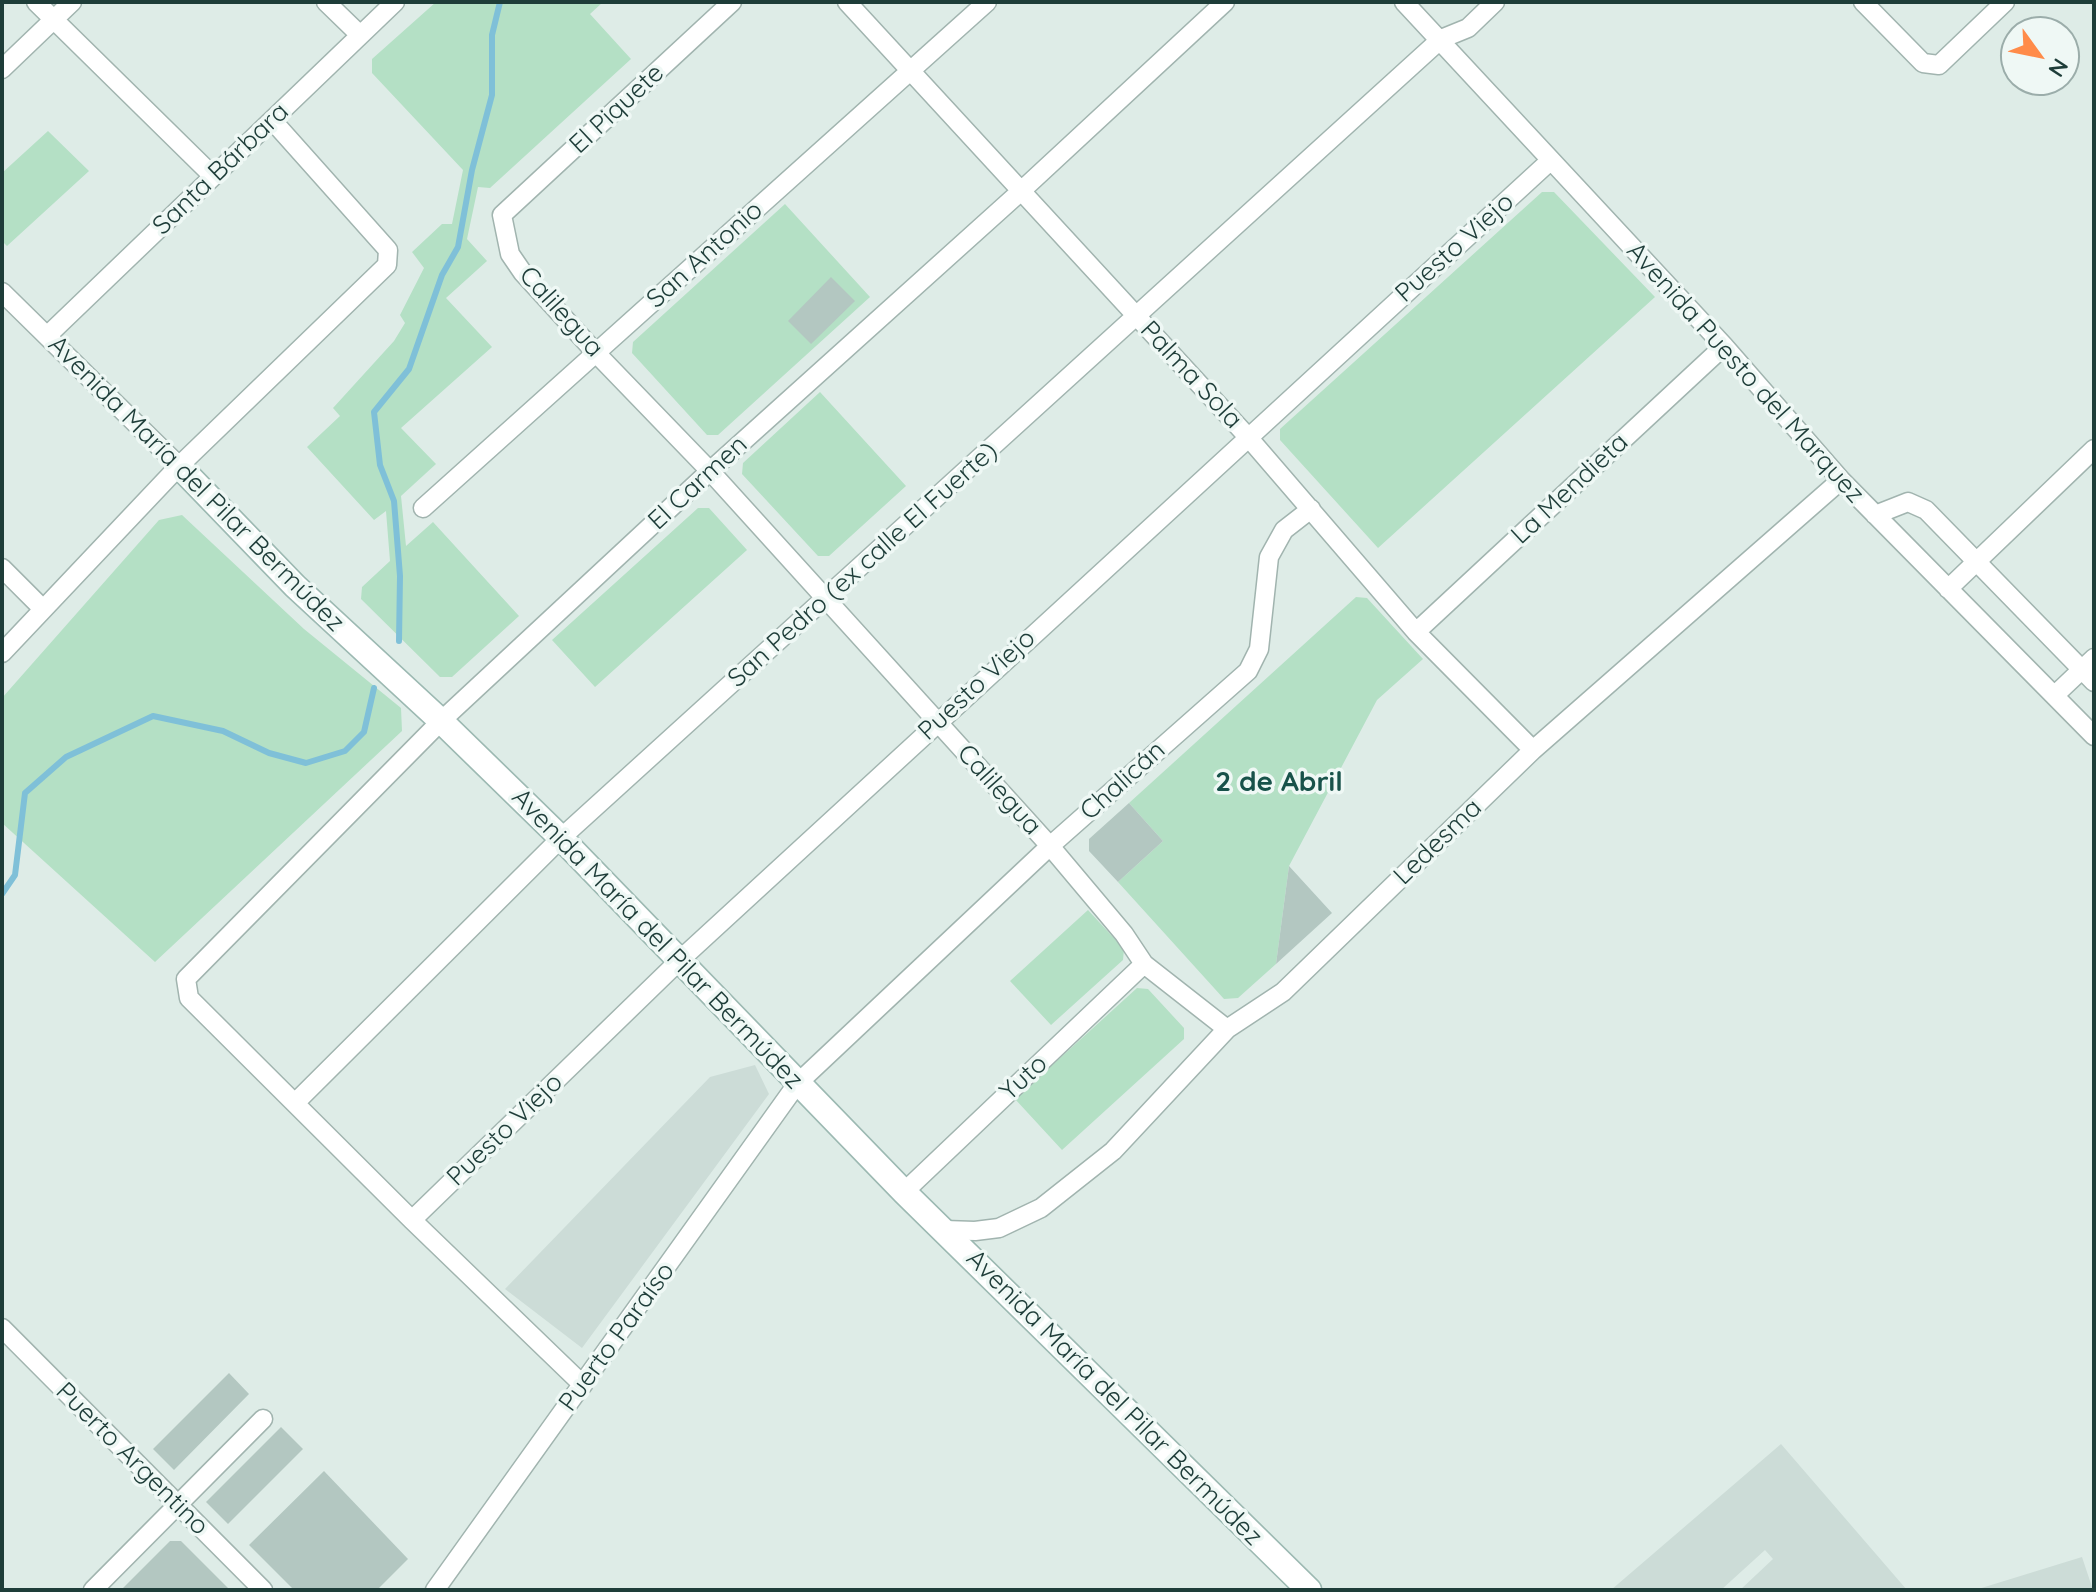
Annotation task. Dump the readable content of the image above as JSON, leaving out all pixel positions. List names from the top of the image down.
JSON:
{
  "streets": {
    "street": [
      "El Piquete",
      "Santa Bárbara",
      "Puesto Viejo",
      "San Antonio",
      "Calilegua",
      "Avenida Puesto del Marquez",
      "Palma Sola",
      "El Carmen",
      "Avenida María del Pilar Bermúdez",
      "La Mendieta",
      "San Pedro (ex calle El Fuerte)",
      "Chalicán",
      "Ledesma",
      "Yuto",
      "Puerto Paraíso",
      "Puerto Argentino"
    ]
  },
  "crossings": [
    ["El Piquete", "Calilegua"],
    ["Santa Bárbara", "Avenida María del Pilar Bermúdez"],
    ["Puesto Viejo", "Calilegua"],
    ["Puesto Viejo", "Avenida Puesto del Marquez"],
    ["Puesto Viejo", "Palma Sola"],
    ["Puesto Viejo", "Avenida María del Pilar Bermúdez"],
    ["San Antonio", "Calilegua"],
    ["San Antonio", "Palma Sola"],
    ["Calilegua", "El Carmen"],
    ["Calilegua", "San Pedro (ex calle El Fuerte)"],
    ["Calilegua", "Chalicán"],
    ["Calilegua", "Ledesma"],
    ["Calilegua", "Yuto"],
    ["Avenida Puesto del Marquez", "La Mendieta"],
    ["Avenida Puesto del Marquez", "San Pedro (ex calle El Fuerte)"],
    ["Avenida Puesto del Marquez", "Ledesma"],
    ["Palma Sola", "El Carmen"],
    ["Palma Sola", "La Mendieta"],
    ["Palma Sola", "San Pedro (ex calle El Fuerte)"],
    ["Palma Sola", "Chalicán"],
    ["Palma Sola", "Ledesma"],
    ["El Carmen", "Avenida María del Pilar Bermúdez"],
    ["El Carmen", "San Pedro (ex calle El Fuerte)"],
    ["Avenida María del Pilar Bermúdez", "San Pedro (ex calle El Fuerte)"],
    ["Avenida María del Pilar Bermúdez", "Chalicán"],
    ["Avenida María del Pilar Bermúdez", "Ledesma"],
    ["Avenida María del Pilar Bermúdez", "Yuto"],
    ["Avenida María del Pilar Bermúdez", "Puerto Paraíso"],
    ["Chalicán", "Puerto Paraíso"]
  ],
  "districts": ["2 de Abril"],
  "north": "bottom right"
}
